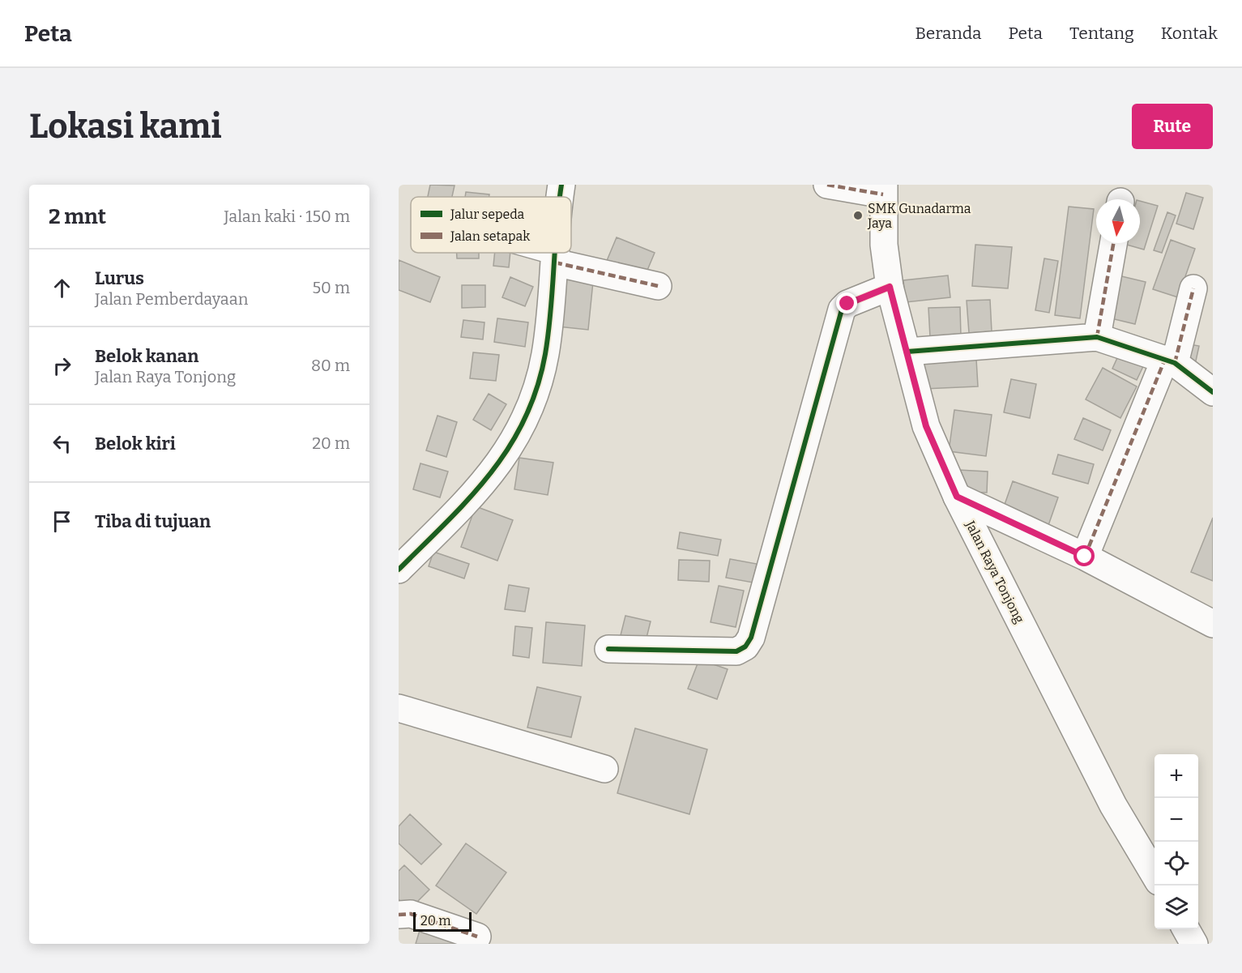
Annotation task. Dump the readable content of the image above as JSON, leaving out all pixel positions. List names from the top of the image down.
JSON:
{
  "streets": {
    "street": ["Jalan Raya Tonjong"]
  },
  "places": ["SMK Gunadarma Jaya"],
  "legend": ["Jalur sepeda", "Jalan setapak"],
  "scale_bar": "20 m",
  "north": "bottom",
  "page": {
    "header": "Peta",
    "nav": [
      "Beranda",
      "Peta",
      "Tentang",
      "Kontak"
    ],
    "buttons": "Rute",
    "title": "Lokasi kami",
    "heading": ["2 mnt", "Jalan kaki · 150 m"],
    "list": [
      ["Lurus", "Jalan Pemberdayaan", "50 m"],
      ["Belok kanan", "Jalan Raya Tonjong", "80 m"],
      ["Belok kiri", "20 m"],
      "Tiba di tujuan"
    ],
    "map_buttons": ["+", "−"],
    "scale": "20 m"
  }
}
